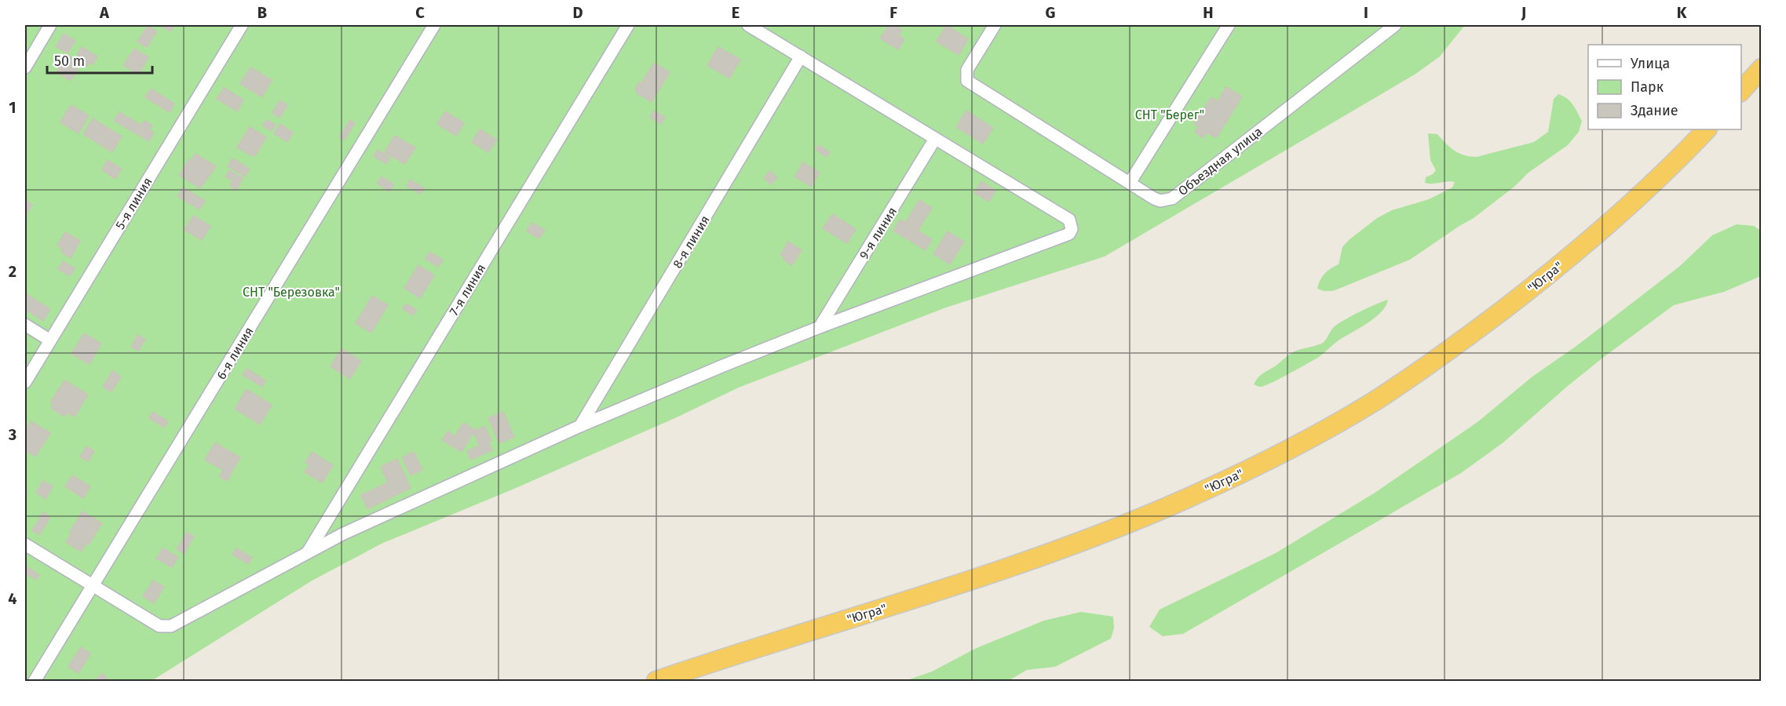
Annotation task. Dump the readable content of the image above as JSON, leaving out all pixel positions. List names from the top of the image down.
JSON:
{
  "streets": {
    "highway": ["\"Югра\""],
    "street": [
      "Объездная улица",
      "5-я линия",
      "9-я линия",
      "8-я линия",
      "7-я линия",
      "6-я линия"
    ]
  },
  "parks": ["СНТ \"Берег\"", "СНТ \"Березовка\""],
  "legend": ["Улица", "Парк", "Здание"],
  "scale_bar": "50 m",
  "grid": {
    "columns": [
      "A",
      "B",
      "C",
      "D",
      "E",
      "F",
      "G",
      "H",
      "I",
      "J",
      "K"
    ],
    "rows": [
      "1",
      "2",
      "3",
      "4"
    ]
  }
}
